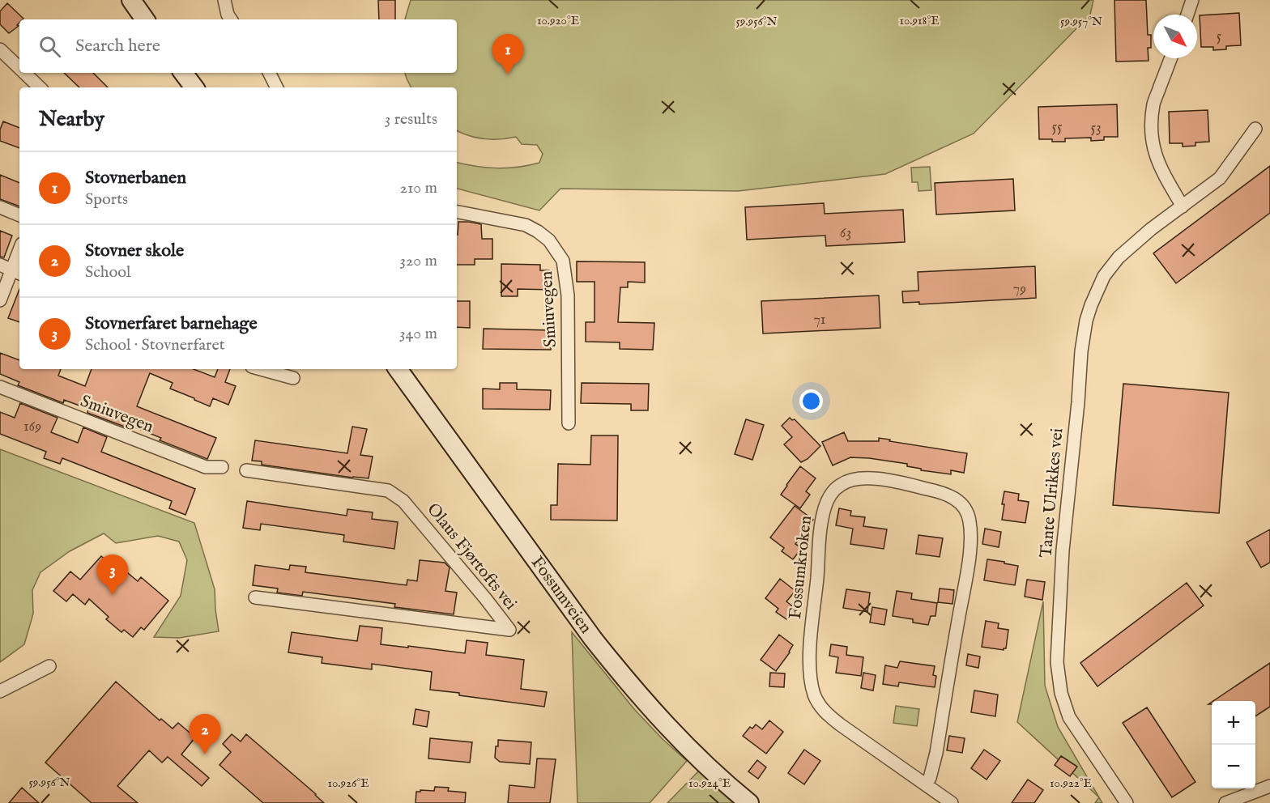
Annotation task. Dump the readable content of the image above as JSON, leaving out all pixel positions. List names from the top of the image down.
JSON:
{
  "streets": {
    "street": [
      "Smiuvegen",
      "Tante Ulrikkes vei",
      "Olaus Fjørtofts vei",
      "Fossumkroken",
      "Fossumveien"
    ]
  },
  "house_numbers": [
    "5",
    "55",
    "53",
    "63",
    "79",
    "71",
    "169"
  ],
  "north": "bottom right",
  "page": {
    "search": "Search here",
    "pins": ["1", "3", "2"],
    "heading": ["Nearby", "3 results"],
    "list": [
      {
        "mark": "1",
        "name": "Stovnerbanen",
        "note": "Sports",
        "value": "210 m"
      },
      {
        "mark": "2",
        "name": "Stovner skole",
        "note": "School",
        "value": "320 m"
      },
      {
        "mark": "3",
        "name": "Stovnerfaret barnehage",
        "note": "School · Stovnerfaret",
        "value": "340 m"
      }
    ],
    "map_buttons": ["+", "−"]
  },
  "coordinates": [
    "10.920°E",
    "10.918°E",
    "59.956°N",
    "59.957°N",
    "10.926°E",
    "10.924°E",
    "10.922°E"
  ]
}
